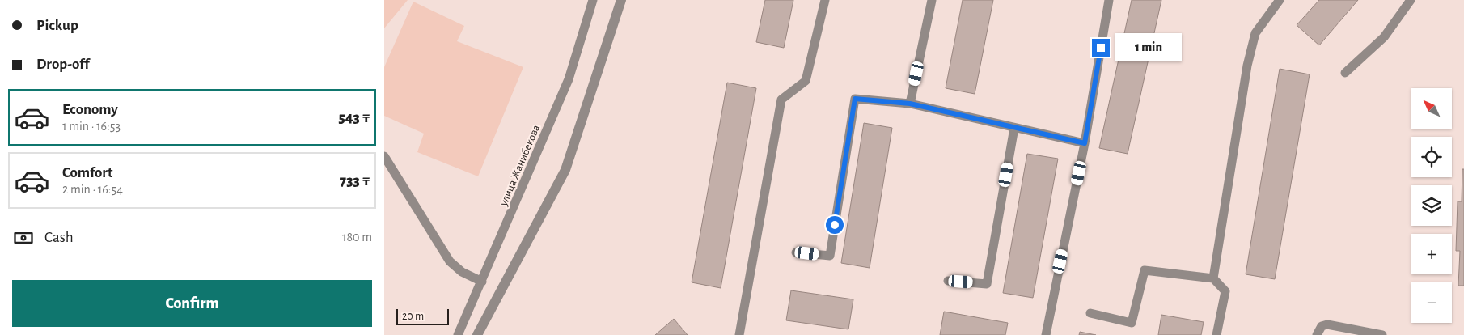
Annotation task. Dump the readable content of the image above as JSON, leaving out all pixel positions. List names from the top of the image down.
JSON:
{
  "streets": {
    "lane": ["улица Жанибекова"]
  },
  "scale_bar": "20 m",
  "north": "top left",
  "page": {
    "banner": ["Pickup", "Drop-off"],
    "bubble": "1 min",
    "map_buttons": ["+", "−"],
    "list": [
      {
        "name": "Economy",
        "note": "1 min · 16:53",
        "value": "543 ₸"
      },
      {
        "name": "Comfort",
        "note": "2 min · 16:54",
        "value": "733 ₸"
      }
    ],
    "pay": ["Cash", "180 m"],
    "buttons": "Confirm",
    "scale": "20 m"
  }
}
